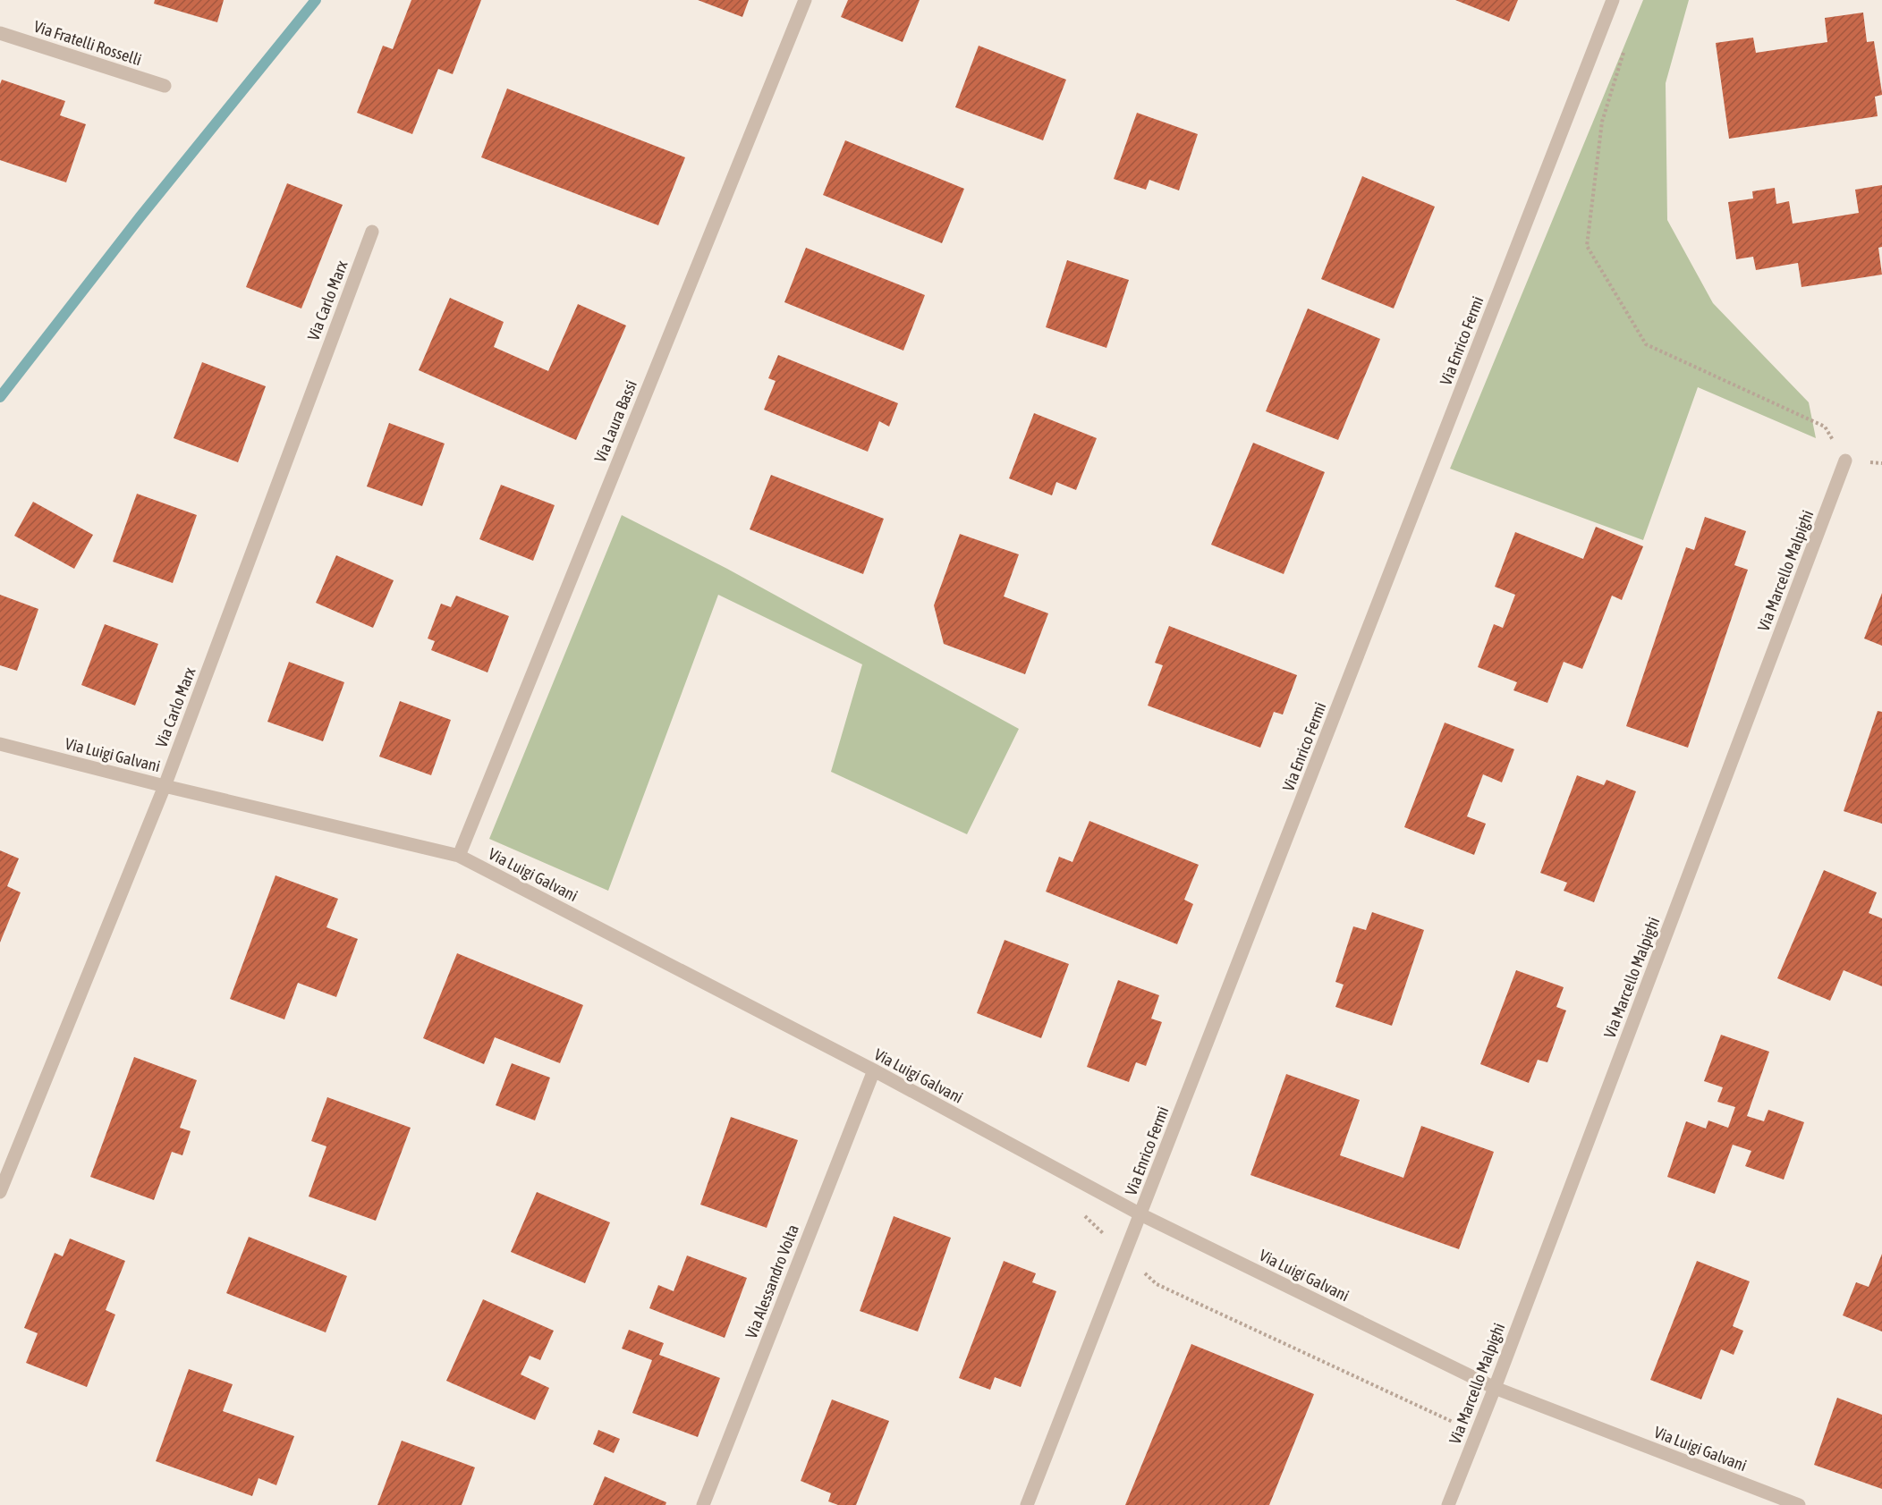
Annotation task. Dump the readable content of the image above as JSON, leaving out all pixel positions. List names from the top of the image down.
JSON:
{
  "streets": {
    "street": [
      "Via Fratelli Rosselli",
      "Via Carlo Marx",
      "Via Enrico Fermi",
      "Via Laura Bassi",
      "Via Marcello Malpighi",
      "Via Luigi Galvani",
      "Via Alessandro Volta"
    ]
  },
  "crossings": [
    ["Via Carlo Marx", "Via Luigi Galvani"],
    ["Via Enrico Fermi", "Via Luigi Galvani"],
    ["Via Laura Bassi", "Via Luigi Galvani"],
    ["Via Marcello Malpighi", "Via Luigi Galvani"],
    ["Via Luigi Galvani", "Via Alessandro Volta"]
  ]
}
